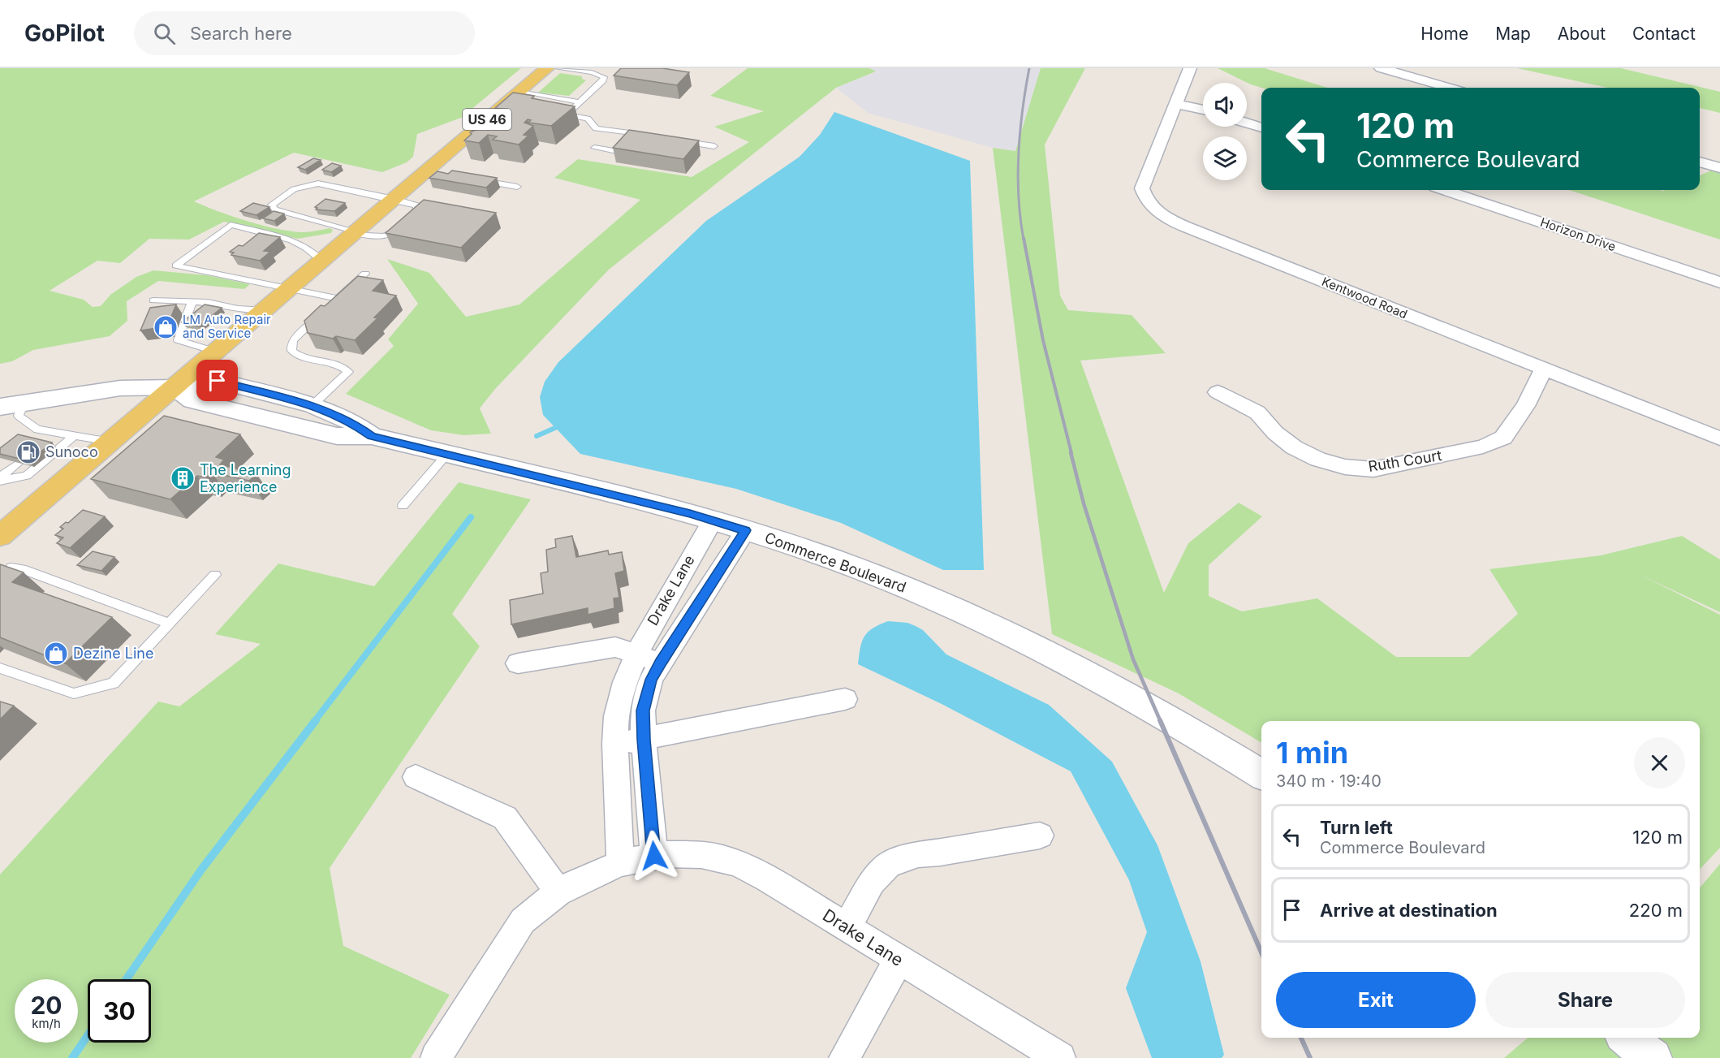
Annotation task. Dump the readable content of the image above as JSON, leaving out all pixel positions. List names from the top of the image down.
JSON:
{
  "streets": {
    "main road": ["US 46", "Commerce Boulevard"],
    "street": [
      "Horizon Drive",
      "Kentwood Road",
      "Ruth Court",
      "Drake Lane"
    ]
  },
  "crossings": [
    ["US 46", "Commerce Boulevard"],
    ["Kentwood Road", "Ruth Court"],
    ["Commerce Boulevard", "Drake Lane"]
  ],
  "places": {
    "shop": ["LM Auto Repair and Service", "Dezine Line"],
    "fuel station": ["Sunoco"],
    "building": ["The Learning Experience"]
  },
  "page": {
    "header": "GoPilot",
    "search": "Search here",
    "nav": [
      "Home",
      "Map",
      "About",
      "Contact"
    ],
    "turn": ["120 m", "Commerce Boulevard"],
    "heading": ["1 min", "340 m · 19:40"],
    "list": [
      {
        "name": "Turn left",
        "note": "Commerce Boulevard",
        "value": "120 m"
      },
      {
        "name": "Arrive at destination",
        "value": "220 m"
      }
    ],
    "buttons": ["Exit", "Share"],
    "speed": "20 km/h",
    "limit": "30"
  }
}
